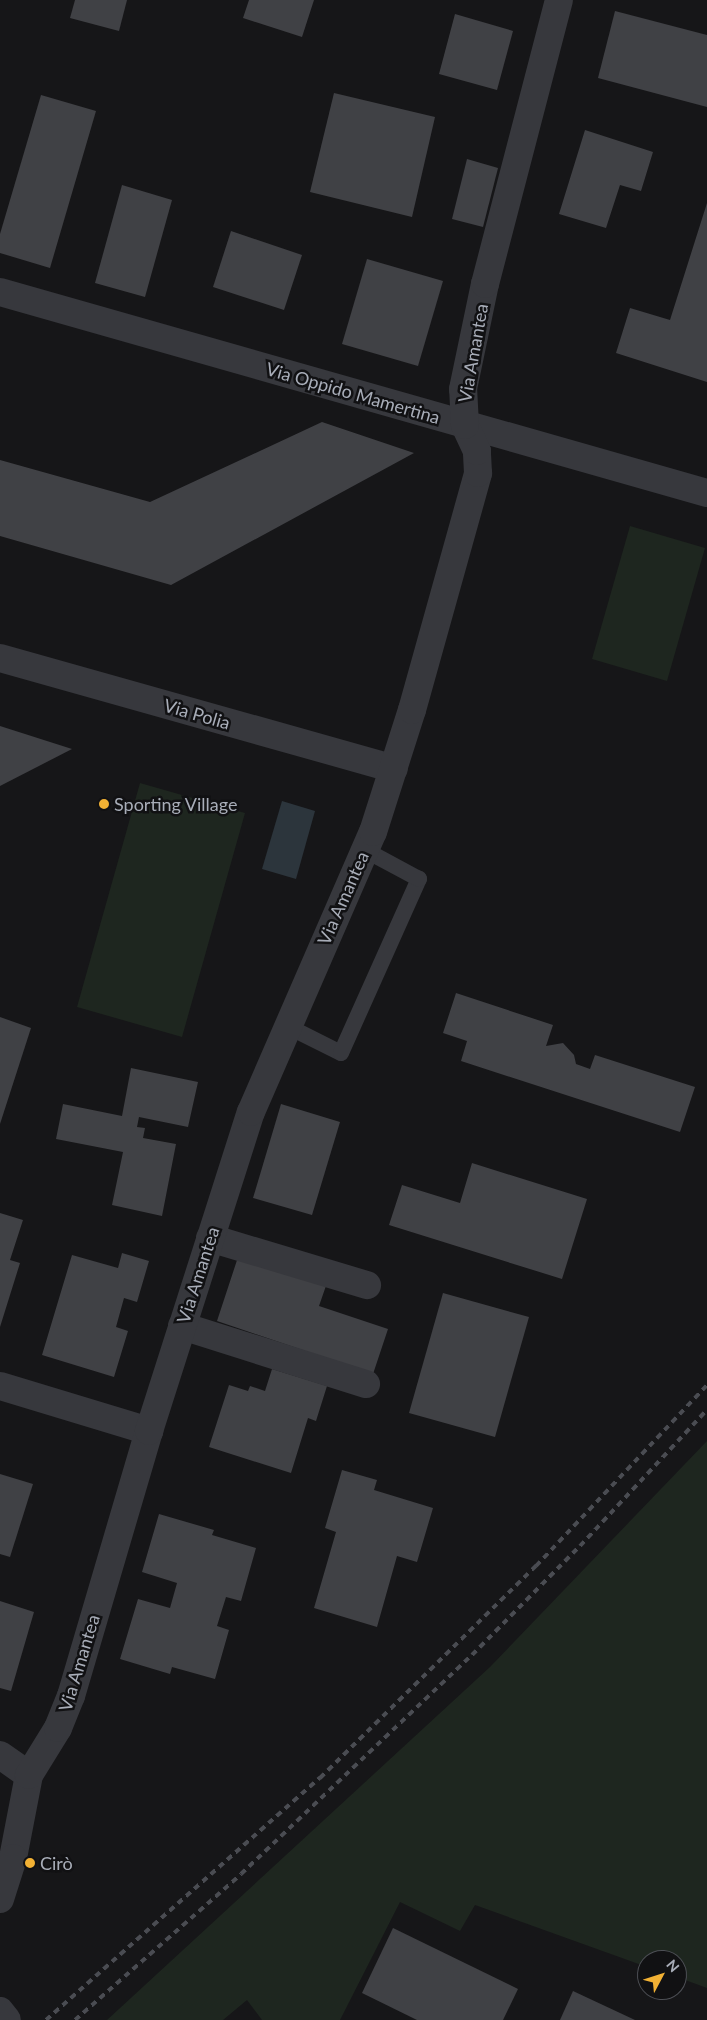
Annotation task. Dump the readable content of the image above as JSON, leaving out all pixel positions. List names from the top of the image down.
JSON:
{
  "streets": {
    "street": ["Via Amantea", "Via Oppido Mamertina", "Via Polia"]
  },
  "crossings": [
    ["Via Amantea", "Via Oppido Mamertina"],
    ["Via Amantea", "Via Polia"]
  ],
  "places": ["Sporting Village", "Cirò"],
  "north": "top right"
}
